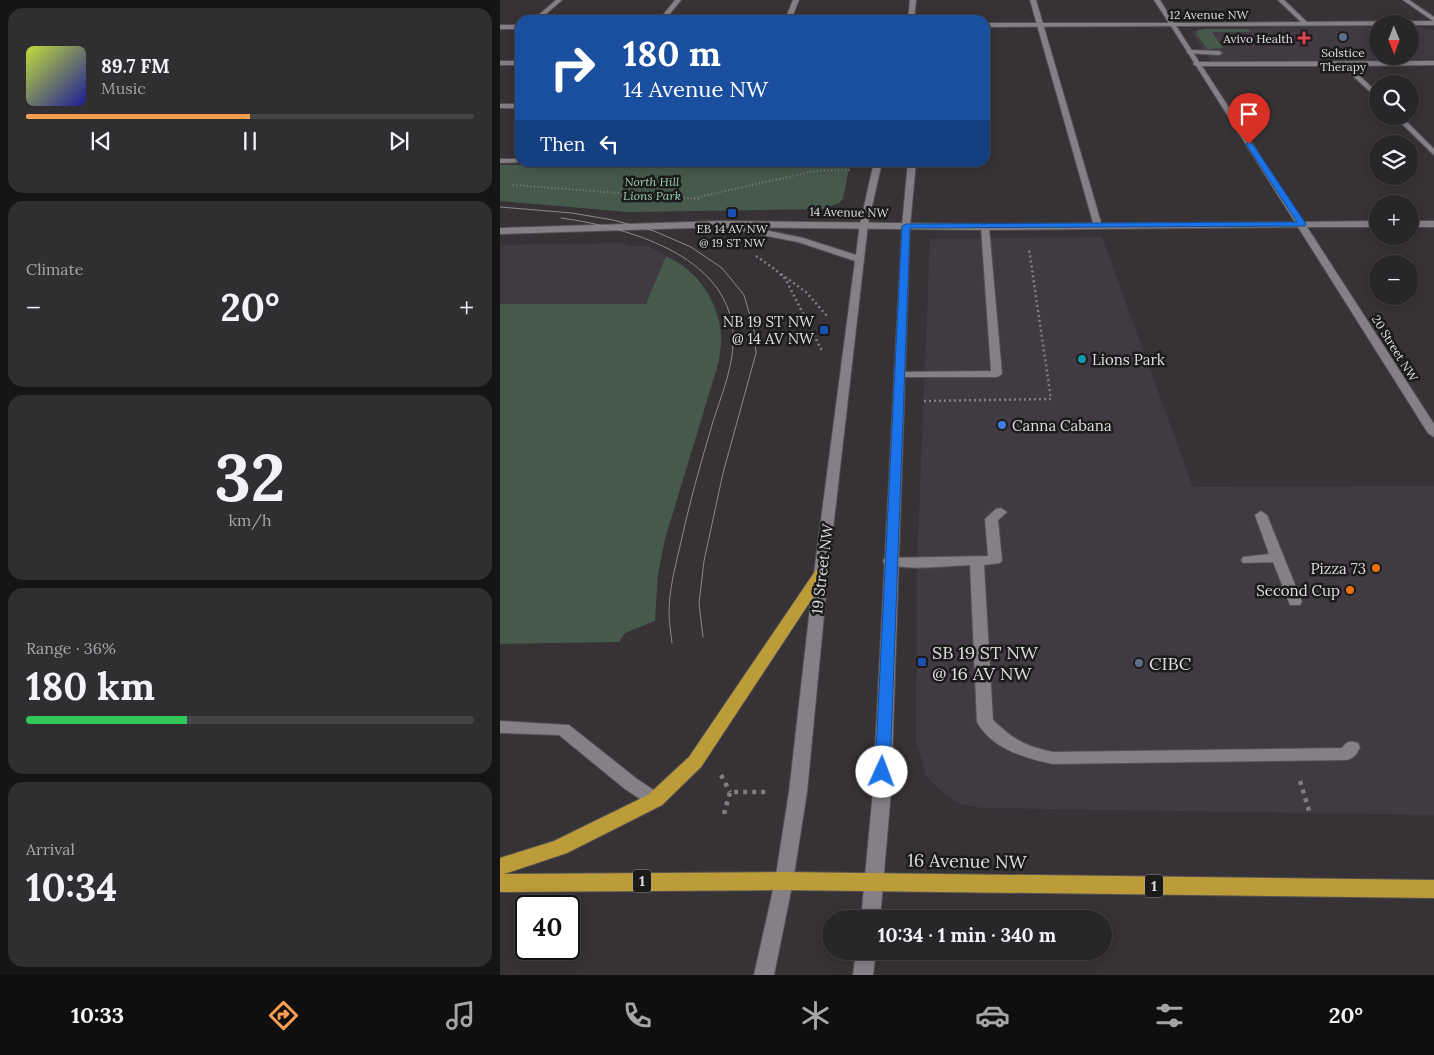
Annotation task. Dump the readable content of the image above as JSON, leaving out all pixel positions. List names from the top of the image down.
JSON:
{
  "streets": {
    "highway": ["16 Avenue NW", "1"],
    "street": [
      "12 Avenue NW",
      "14 Avenue NW",
      "20 Street NW",
      "19 Street NW"
    ]
  },
  "crossings": [
    ["12 Avenue NW", "20 Street NW"],
    ["14 Avenue NW", "20 Street NW"],
    ["14 Avenue NW", "19 Street NW"],
    ["19 Street NW", "16 Avenue NW"]
  ],
  "parks": ["North Hill Lions Park"],
  "places": {
    "other": [
      "Solstice Therapy",
      "Lions Park",
      "Canna Cabana",
      "Pizza 73",
      "Second Cup",
      "CIBC"
    ],
    "health": ["Avivo Health"],
    "transit": ["EB 14 AV NW @ 19 ST NW", "NB 19 ST NW @ 14 AV NW", "SB 19 ST NW @ 16 AV NW"]
  },
  "north": "bottom",
  "page": {
    "map_buttons": ["+", "−"],
    "turn": ["180 m", "14 Avenue NW"],
    "song": ["89.7 FM", "Music"],
    "then": "Then",
    "tile": [
      "Climate",
      ["32", "km/h"],
      ["Range · 36%", "180 km"],
      ["Arrival", "10:34"]
    ],
    "heat": ["−", "20°", "+"],
    "limit": "40",
    "trip": "10:34 · 1 min · 340 m",
    "tabs": ["10:33", "20°"]
  }
}
